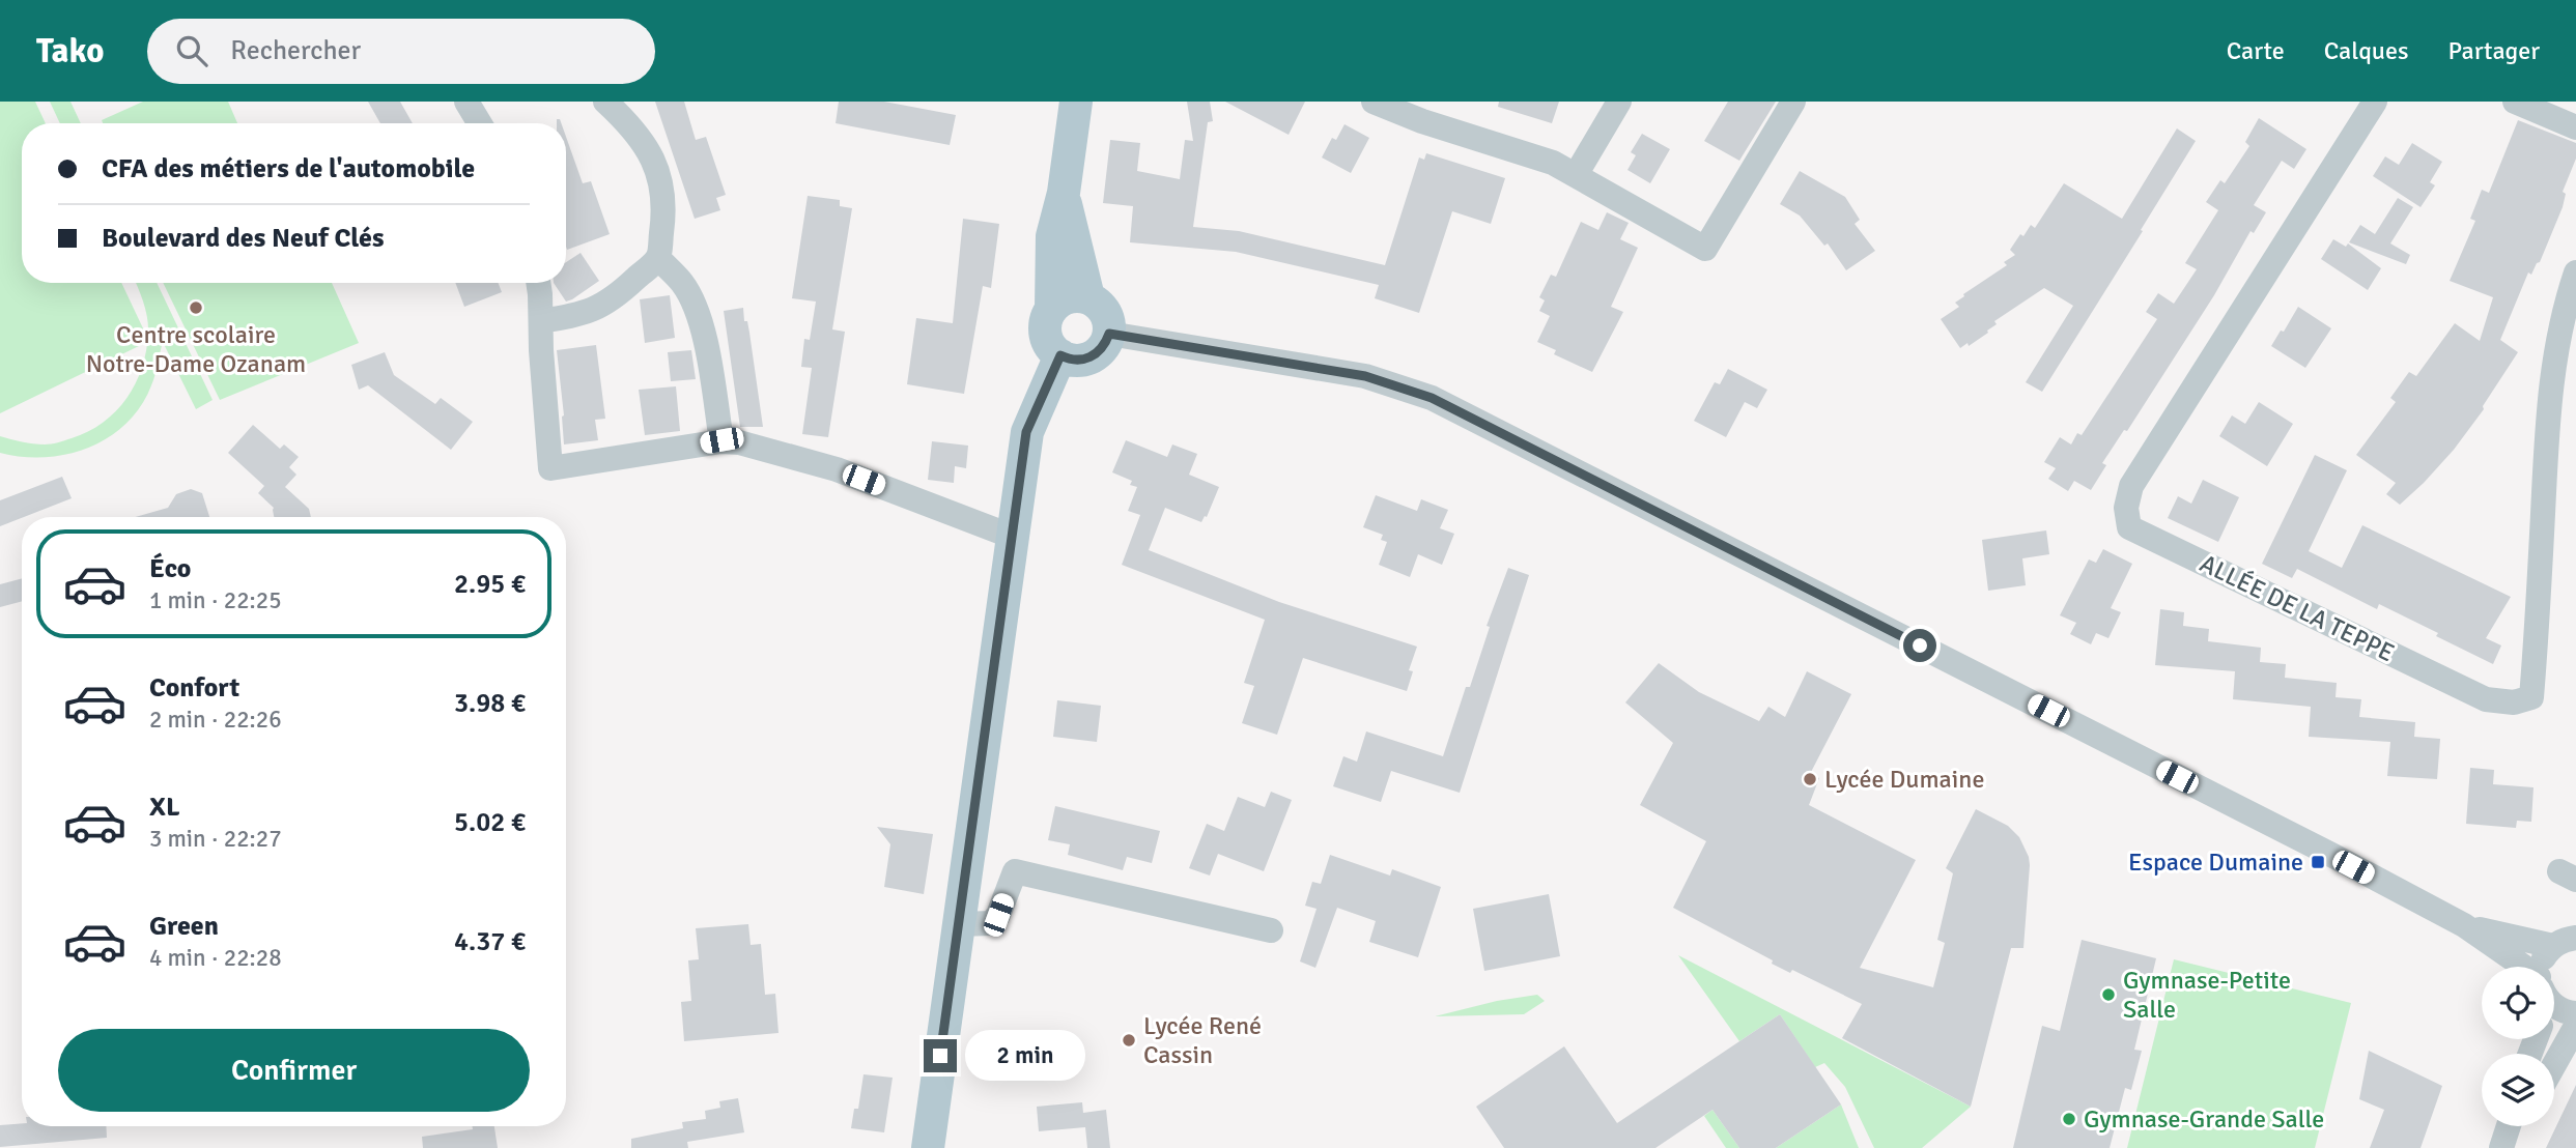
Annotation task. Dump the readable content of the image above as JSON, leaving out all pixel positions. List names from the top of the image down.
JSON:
{
  "streets": {
    "street": ["ALLÉE DE LA TEPPE"]
  },
  "places": {
    "other": [
      "Centre scolaire Notre-Dame Ozanam",
      "Lycée Dumaine",
      "Gymnase-Petite Salle",
      "Lycée René Cassin",
      "Gymnase-Grande Salle"
    ],
    "transit": ["Espace Dumaine"]
  },
  "page": {
    "header": "Tako",
    "search": "Rechercher",
    "nav": ["Carte", "Calques", "Partager"],
    "banner": ["CFA des métiers de l'automobile", "Boulevard des Neuf Clés"],
    "list": [
      {
        "name": "Éco",
        "note": "1 min · 22:25",
        "value": "2.95 €"
      },
      {
        "name": "Confort",
        "note": "2 min · 22:26",
        "value": "3.98 €"
      },
      {
        "name": "XL",
        "note": "3 min · 22:27",
        "value": "5.02 €"
      },
      {
        "name": "Green",
        "note": "4 min · 22:28",
        "value": "4.37 €"
      }
    ],
    "buttons": "Confirmer",
    "bubble": "2 min"
  }
}
